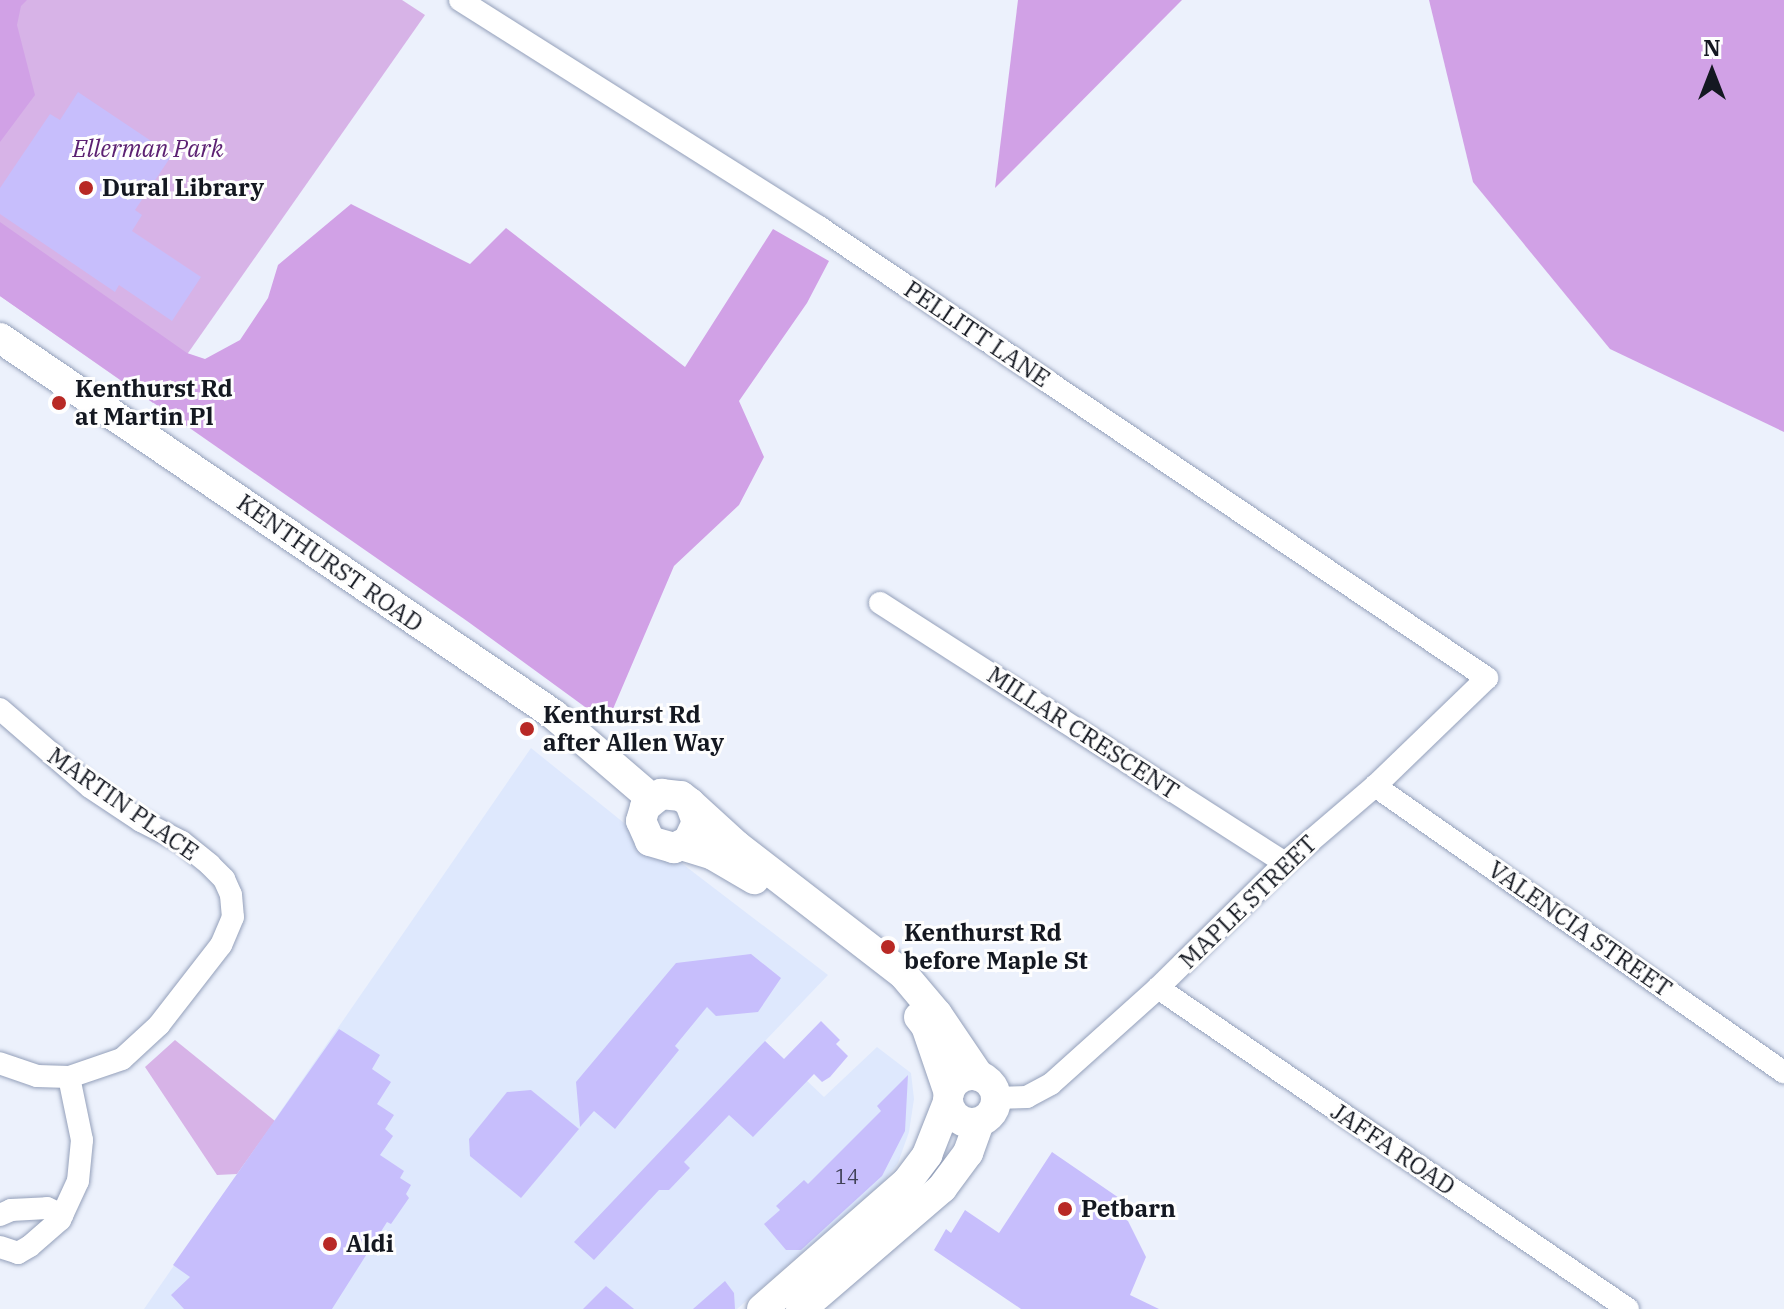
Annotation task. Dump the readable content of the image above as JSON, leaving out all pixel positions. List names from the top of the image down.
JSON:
{
  "streets": {
    "main road": ["KENTHURST ROAD"],
    "street": [
      "PELLITT LANE",
      "MILLAR CRESCENT",
      "MARTIN PLACE",
      "MAPLE STREET",
      "VALENCIA STREET",
      "JAFFA ROAD"
    ]
  },
  "crossings": [
    ["PELLITT LANE", "MAPLE STREET"],
    ["MILLAR CRESCENT", "MAPLE STREET"],
    ["MAPLE STREET", "VALENCIA STREET"],
    ["MAPLE STREET", "JAFFA ROAD"]
  ],
  "parks": ["Ellerman Park"],
  "places": [
    "Dural Library",
    "Kenthurst Rd at Martin Pl",
    "Kenthurst Rd after Allen Way",
    "Kenthurst Rd before Maple St",
    "Petbarn",
    "Aldi"
  ],
  "house_numbers": ["14"],
  "north": "top"
}
